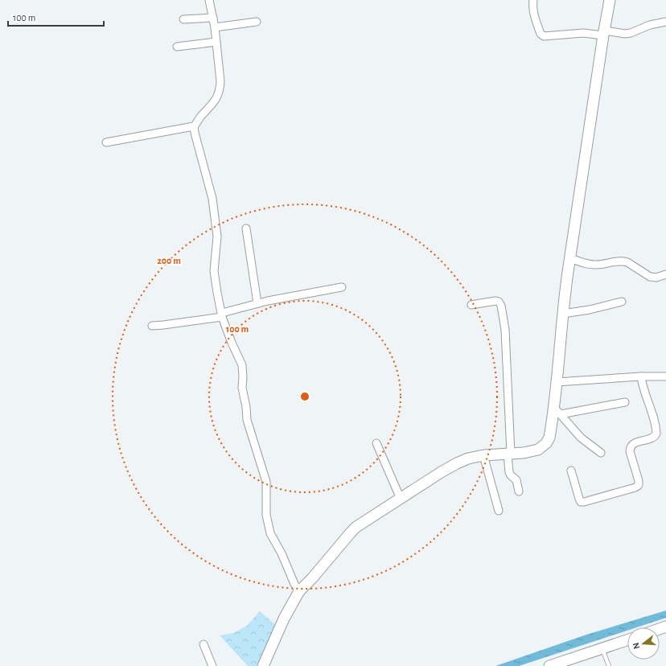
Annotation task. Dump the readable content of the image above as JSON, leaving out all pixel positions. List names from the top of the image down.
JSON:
{
  "scale_bar": "100 m",
  "north": "left",
  "rings": ["200 m", "100 m"]
}
